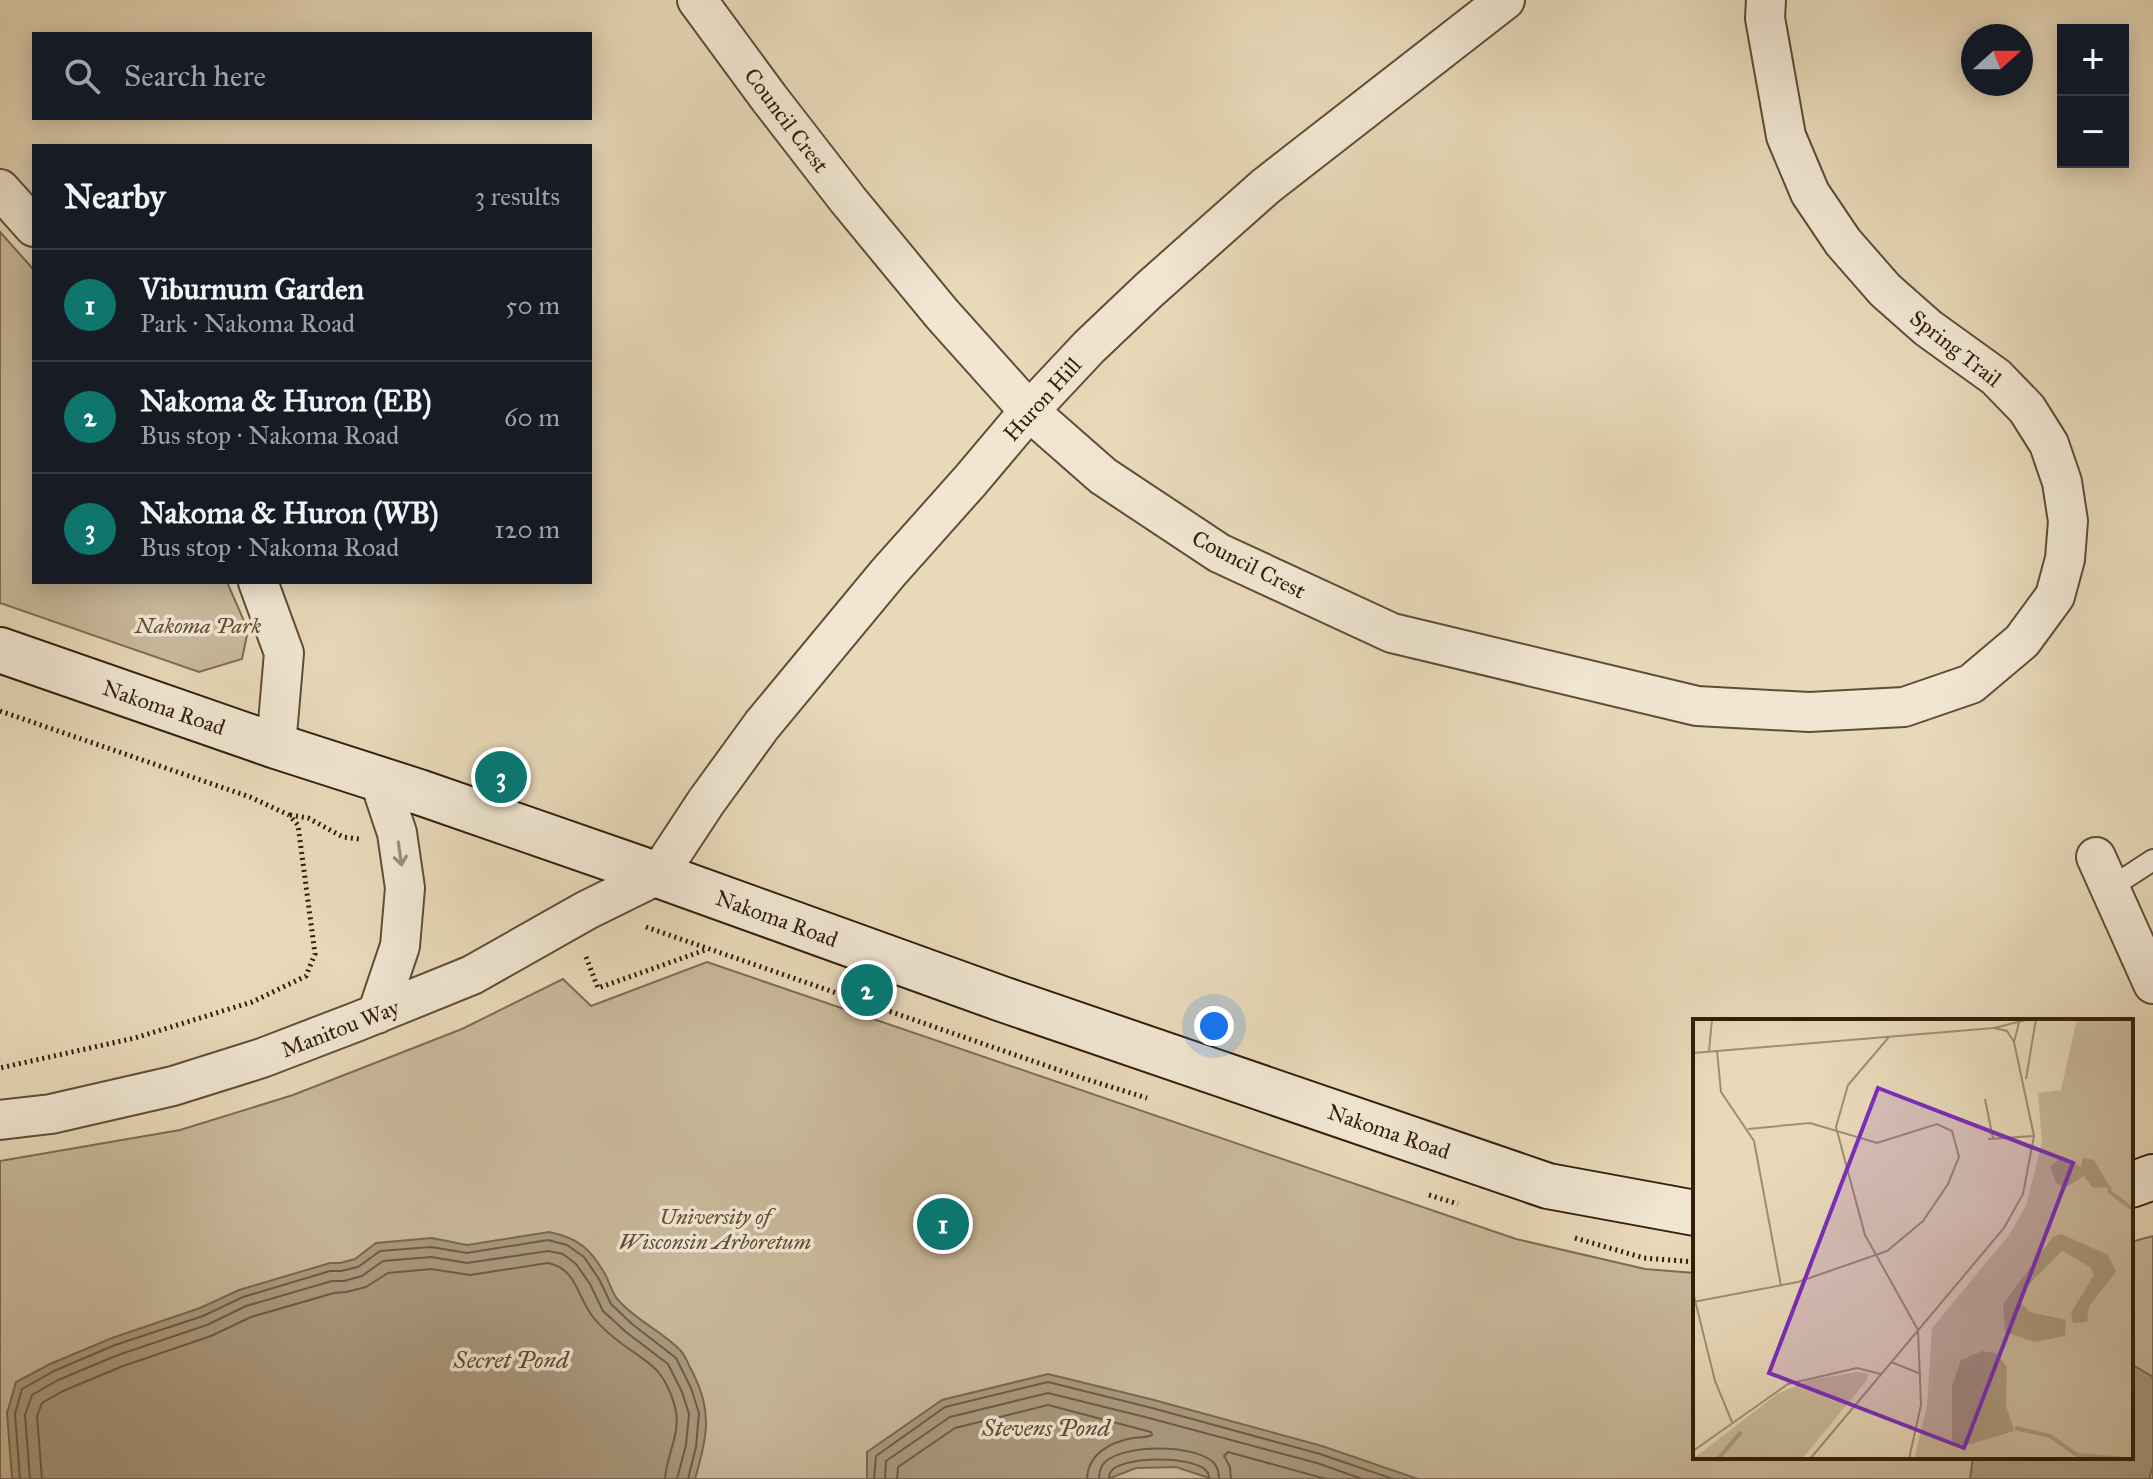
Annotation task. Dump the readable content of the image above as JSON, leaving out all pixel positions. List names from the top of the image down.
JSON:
{
  "streets": {
    "main road": ["Nakoma Road"],
    "street": [
      "Council Crest",
      "Spring Trail",
      "Huron Hill",
      "Manitou Way"
    ]
  },
  "crossings": [
    ["Council Crest", "Spring Trail"],
    ["Council Crest", "Huron Hill"],
    ["Huron Hill", "Nakoma Road"],
    ["Huron Hill", "Manitou Way"],
    ["Nakoma Road", "Manitou Way"]
  ],
  "water": ["Secret Pond", "Stevens Pond"],
  "parks": ["Nakoma Park", "University of Wisconsin Arboretum"],
  "north": "right",
  "page": {
    "map_buttons": ["+", "−"],
    "search": "Search here",
    "heading": ["Nearby", "3 results"],
    "list": [
      {
        "mark": "1",
        "name": "Viburnum Garden",
        "note": "Park · Nakoma Road",
        "value": "50 m"
      },
      {
        "mark": "2",
        "name": "Nakoma & Huron (EB)",
        "note": "Bus stop · Nakoma Road",
        "value": "60 m"
      },
      {
        "mark": "3",
        "name": "Nakoma & Huron (WB)",
        "note": "Bus stop · Nakoma Road",
        "value": "120 m"
      }
    ],
    "pins": ["3", "2", "1"]
  }
}
